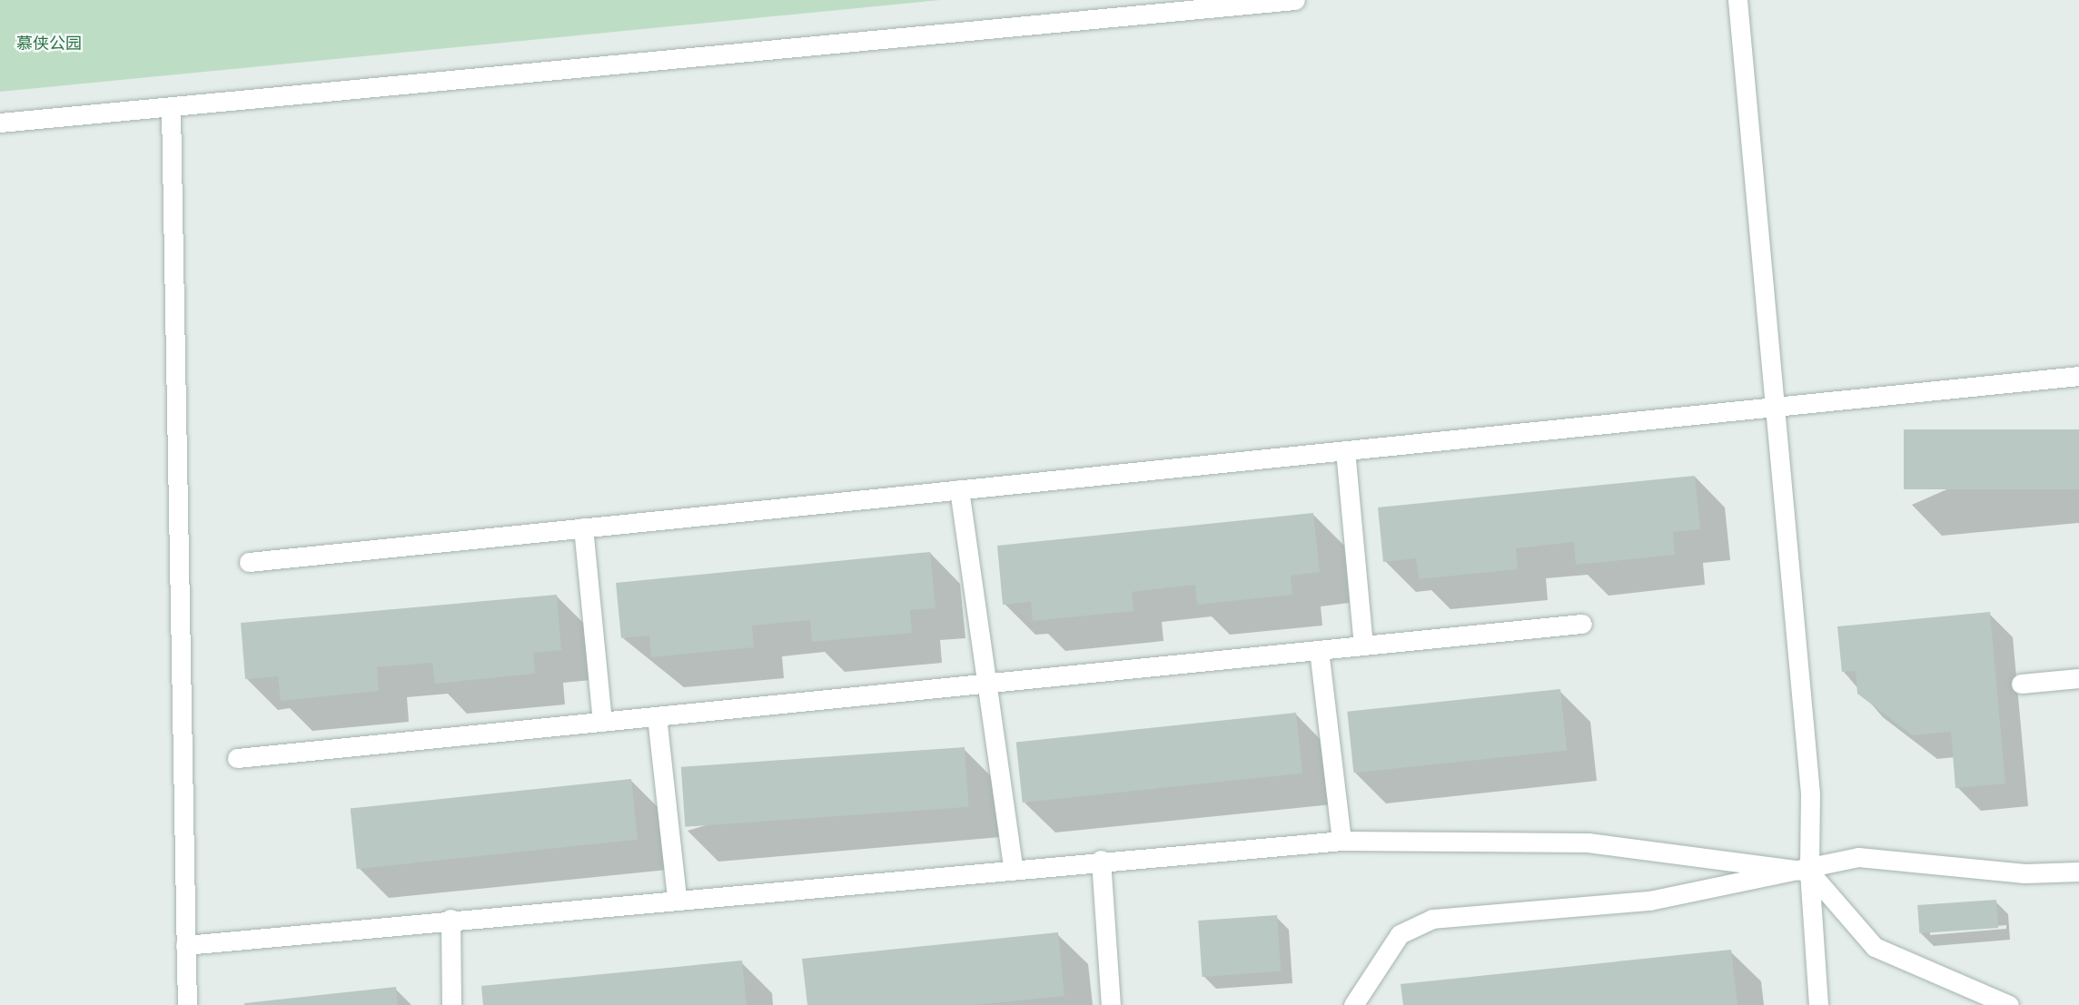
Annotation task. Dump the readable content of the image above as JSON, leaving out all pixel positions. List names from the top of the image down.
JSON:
{
  "parks": ["慕侠公园"]
}
